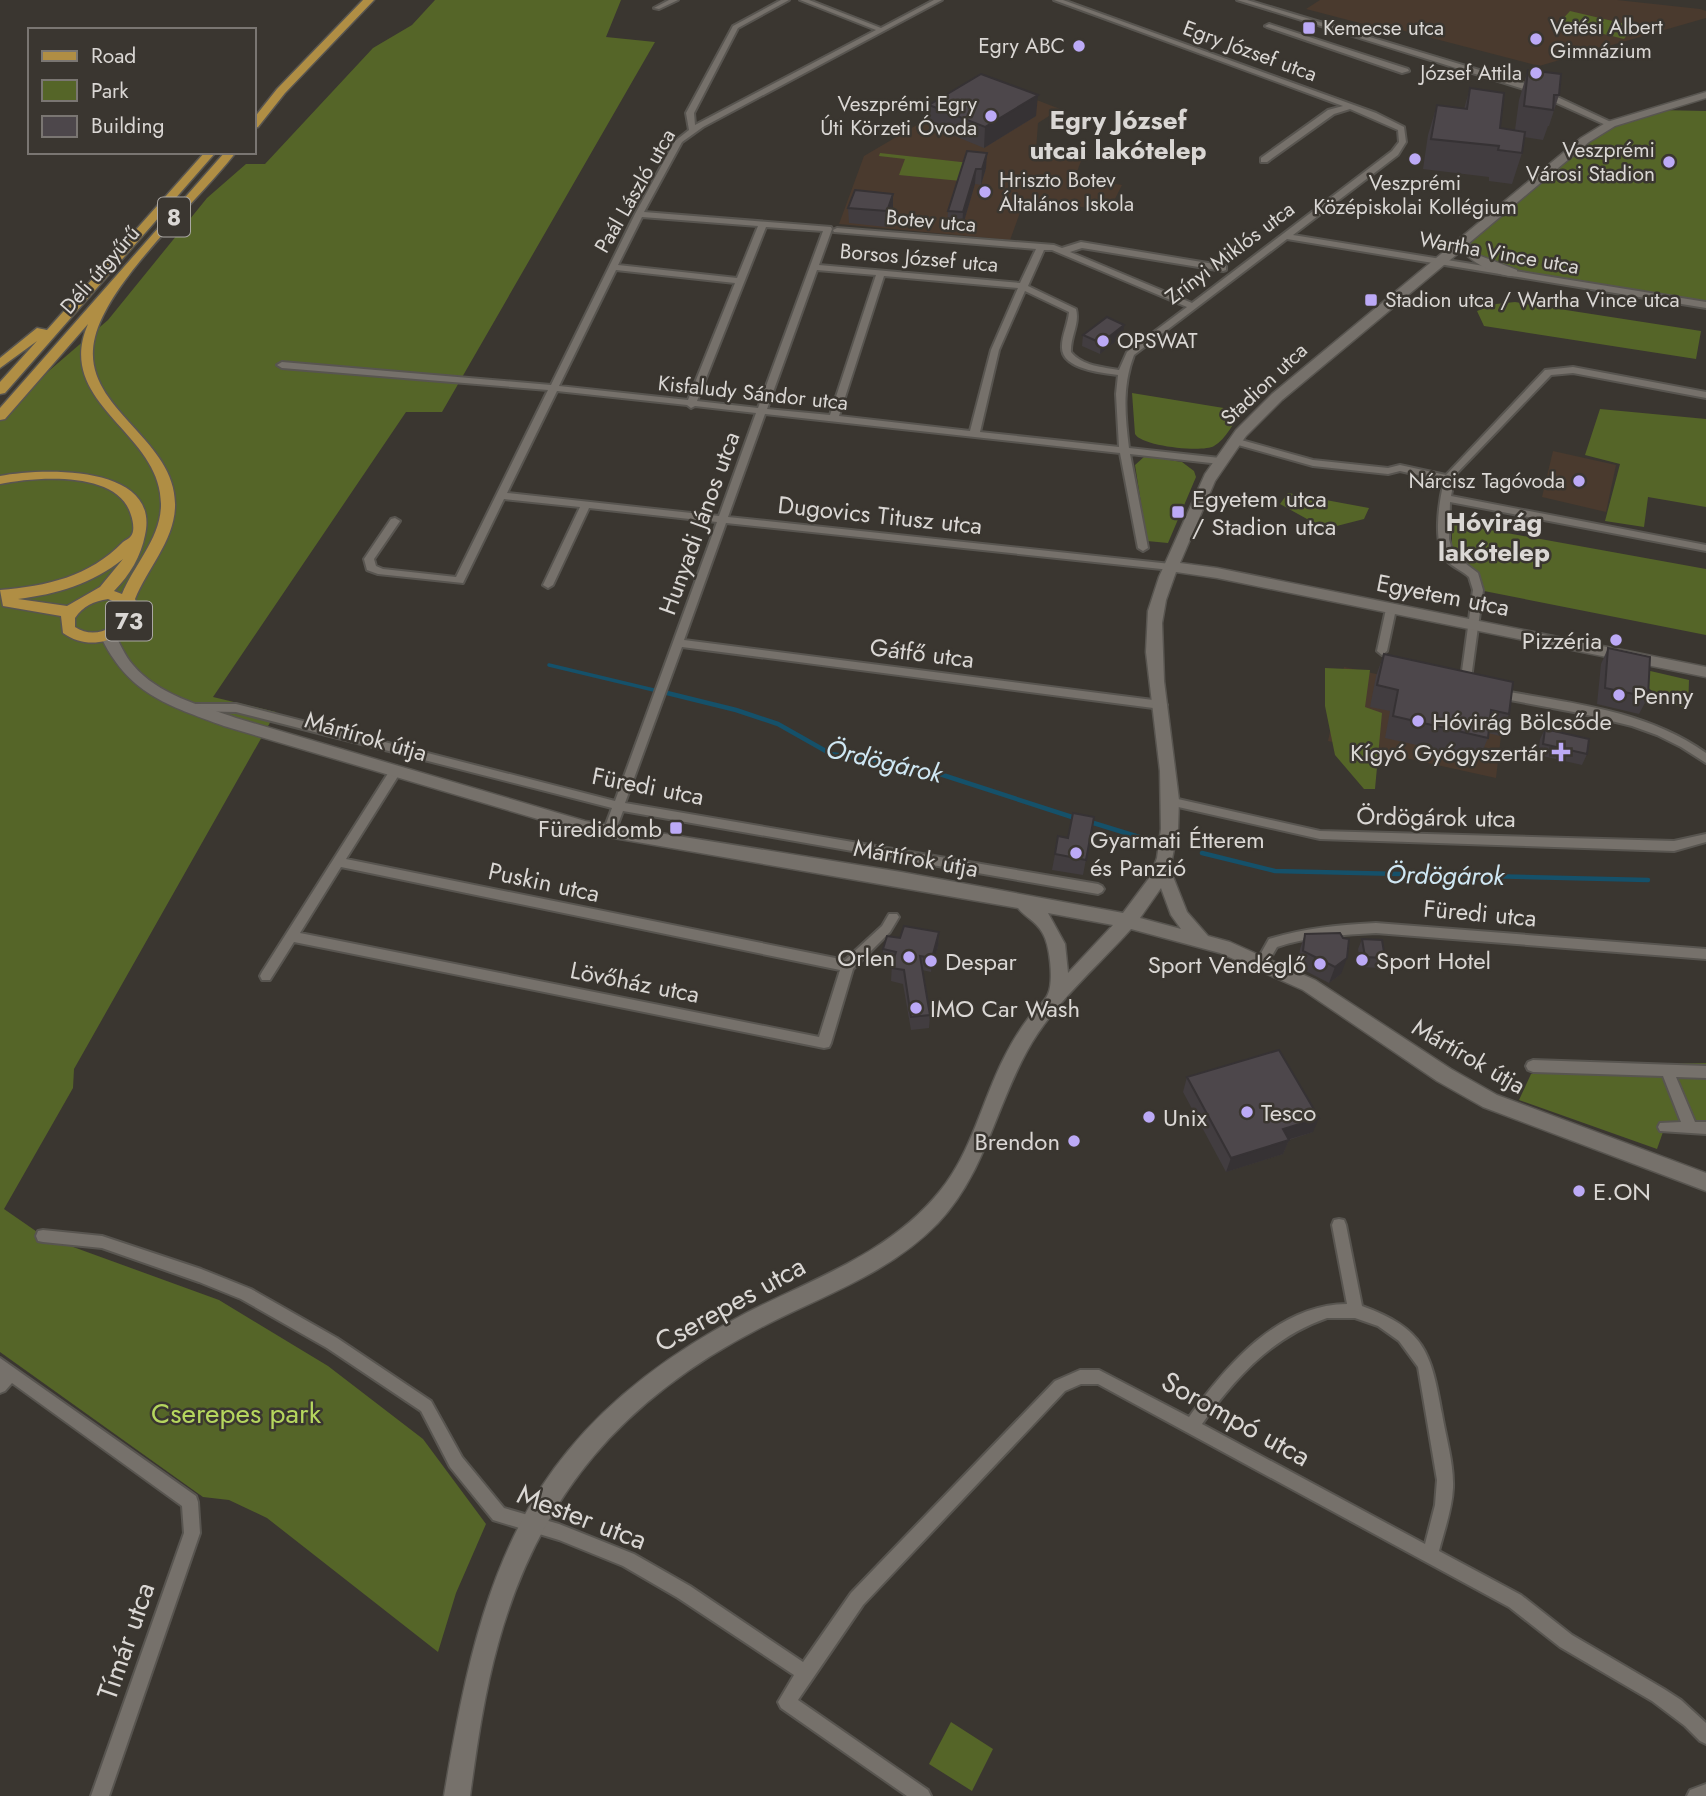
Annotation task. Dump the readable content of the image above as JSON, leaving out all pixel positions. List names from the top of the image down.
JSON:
{
  "streets": {
    "main road": ["8", "Déli útgyűrű", "73"],
    "street": [
      "Egry József utca",
      "Paál László utca",
      "Botev utca",
      "Zrínyi Miklós utca",
      "Wartha Vince utca",
      "Borsos József utca",
      "Stadion utca",
      "Kisfaludy Sándor utca",
      "Dugovics Titusz utca",
      "Hunyadi János utca",
      "Egyetem utca",
      "Gátfő utca",
      "Mártírok útja",
      "Füredi utca",
      "Ördögárok utca",
      "Puskin utca",
      "Lövőház utca",
      "Cserepes utca",
      "Sorompó utca",
      "Mester utca",
      "Tímár utca"
    ]
  },
  "crossings": [
    ["Egry József utca", "Zrínyi Miklós utca"],
    ["Paál László utca", "Botev utca"],
    ["Paál László utca", "Kisfaludy Sándor utca"],
    ["Botev utca", "Zrínyi Miklós utca"],
    ["Botev utca", "Borsos József utca"],
    ["Botev utca", "Hunyadi János utca"],
    ["Zrínyi Miklós utca", "Wartha Vince utca"],
    ["Zrínyi Miklós utca", "Borsos József utca"],
    ["Wartha Vince utca", "Stadion utca"],
    ["Borsos József utca", "Kisfaludy Sándor utca"],
    ["Borsos József utca", "Hunyadi János utca"],
    ["Stadion utca", "Kisfaludy Sándor utca"],
    ["Stadion utca", "Dugovics Titusz utca"],
    ["Stadion utca", "Egyetem utca"],
    ["Stadion utca", "Gátfő utca"],
    ["Stadion utca", "Mártírok útja"],
    ["Stadion utca", "Ördögárok utca"],
    ["Stadion utca", "Cserepes utca"],
    ["Kisfaludy Sándor utca", "Hunyadi János utca"],
    ["Dugovics Titusz utca", "Hunyadi János utca"],
    ["Dugovics Titusz utca", "Egyetem utca"],
    ["Hunyadi János utca", "Gátfő utca"],
    ["Hunyadi János utca", "Mártírok útja"],
    ["Hunyadi János utca", "Füredi utca"],
    ["73", "Mártírok útja"],
    ["Mártírok útja", "Füredi utca"],
    ["Mártírok útja", "Cserepes utca"],
    ["Puskin utca", "Lövőház utca"],
    ["Cserepes utca", "Mester utca"],
    ["Sorompó utca", "Mester utca"]
  ],
  "districts": ["Egry József utcai lakótelep", "Hóvirág lakótelep"],
  "water": ["Ördögárok"],
  "parks": ["Cserepes park"],
  "places": {
    "transit": [
      "Kemecse utca",
      "Stadion utca / Wartha Vince utca",
      "Egyetem utca / Stadion utca",
      "Füredidomb"
    ],
    "other": [
      "Vetési Albert Gimnázium",
      "Egry ABC",
      "József Attila",
      "Veszprémi Egry Úti Körzeti Óvoda",
      "Veszprémi Középiskolai Kollégium",
      "Veszprémi Városi Stadion",
      "Hriszto Botev Általános Iskola",
      "OPSWAT",
      "Nárcisz Tagóvoda",
      "Pizzéria",
      "Penny",
      "Hóvirág Bölcsőde",
      "Gyarmati Étterem és Panzió",
      "Orlen",
      "Sport Hotel",
      "Despar",
      "Sport Vendéglő",
      "IMO Car Wash",
      "Tesco",
      "Unix",
      "Brendon",
      "E.ON"
    ],
    "health": ["Kígyó Gyógyszertár"]
  },
  "legend": ["Road", "Park", "Building"]
}
